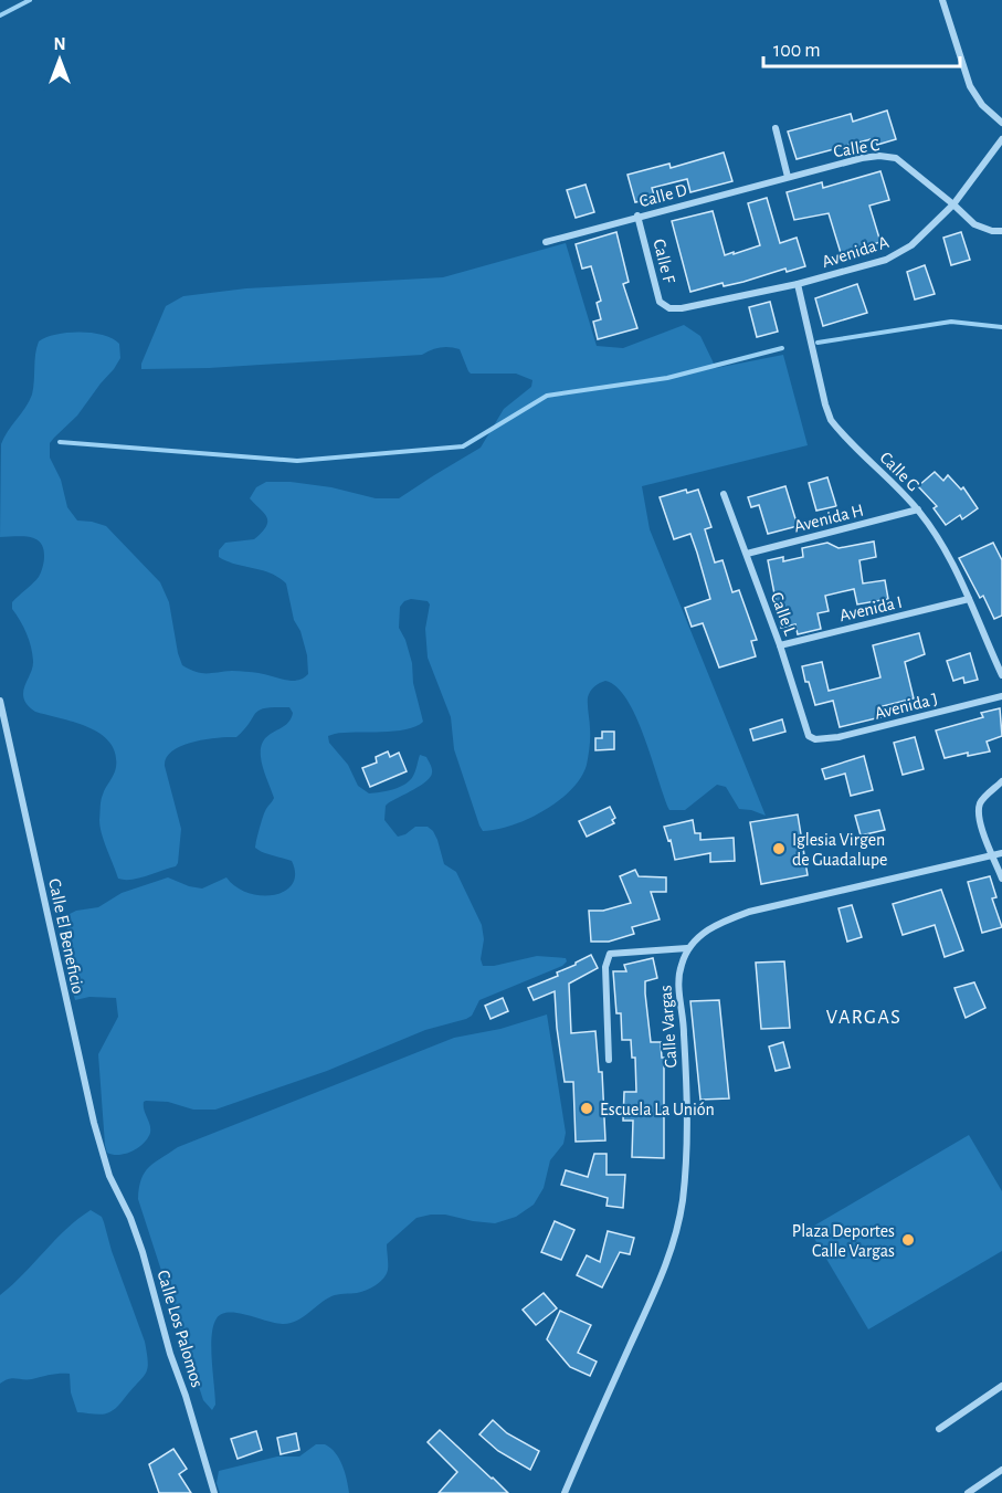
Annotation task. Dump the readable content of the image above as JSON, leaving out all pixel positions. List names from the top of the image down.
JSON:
{
  "streets": {
    "street": [
      "Calle C",
      "Calle D",
      "Avenida A",
      "Calle F",
      "Calle G",
      "Avenida H",
      "Avenida I",
      "Calle L",
      "Avenida J",
      "Calle El Beneficio",
      "Calle Vargas",
      "Calle Los Palomos"
    ]
  },
  "crossings": [
    ["Calle C", "Calle D"],
    ["Calle C", "Avenida A"],
    ["Calle D", "Calle F"],
    ["Avenida A", "Calle F"],
    ["Avenida A", "Calle G"],
    ["Calle G", "Avenida H"],
    ["Calle G", "Avenida I"],
    ["Avenida H", "Calle L"],
    ["Avenida I", "Calle L"],
    ["Calle L", "Avenida J"],
    ["Calle El Beneficio", "Calle Los Palomos"]
  ],
  "districts": ["VARGAS"],
  "places": ["Iglesia Virgen de Guadalupe", "Escuela La Unión", "Plaza Deportes Calle Vargas"],
  "scale_bar": "100 m",
  "north": "top"
}
